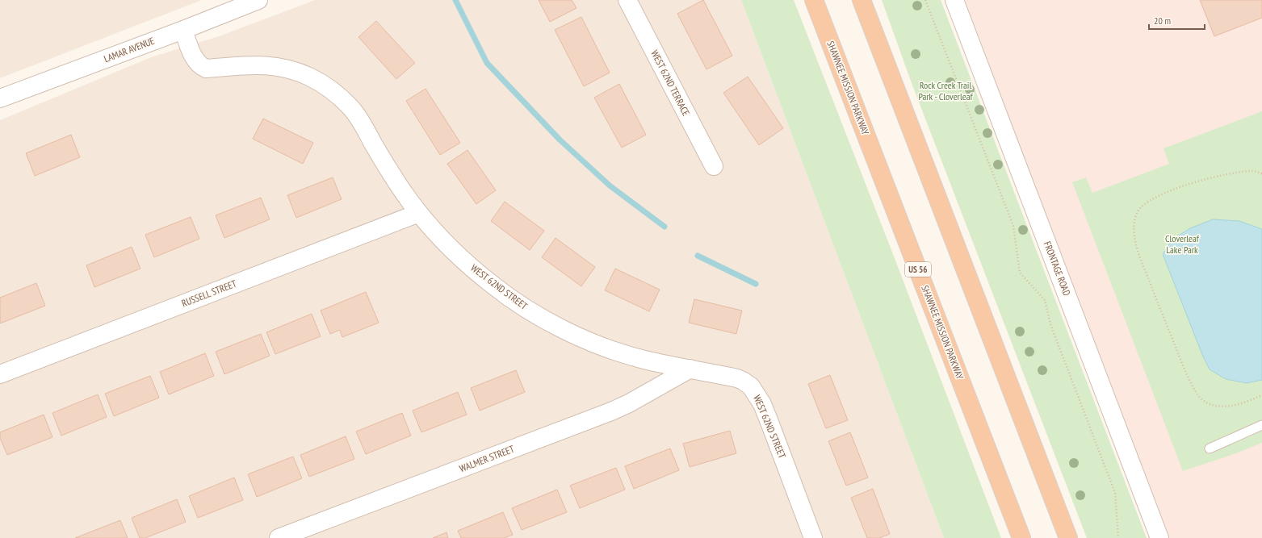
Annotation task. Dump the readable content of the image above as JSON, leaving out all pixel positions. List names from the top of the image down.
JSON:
{
  "streets": {
    "highway": ["SHAWNEE MISSION PARKWAY", "US 56"],
    "street": [
      "LAMAR AVENUE",
      "WEST 62ND TERRACE",
      "FRONTAGE ROAD",
      "WEST 62ND STREET",
      "RUSSELL STREET",
      "WALMER STREET"
    ]
  },
  "crossings": [
    ["LAMAR AVENUE", "WEST 62ND STREET"],
    ["WEST 62ND STREET", "RUSSELL STREET"],
    ["WEST 62ND STREET", "WALMER STREET"]
  ],
  "parks": ["Rock Creek Trail Park - Cloverleaf", "Cloverleaf Lake Park"],
  "scale_bar": "20 m"
}
